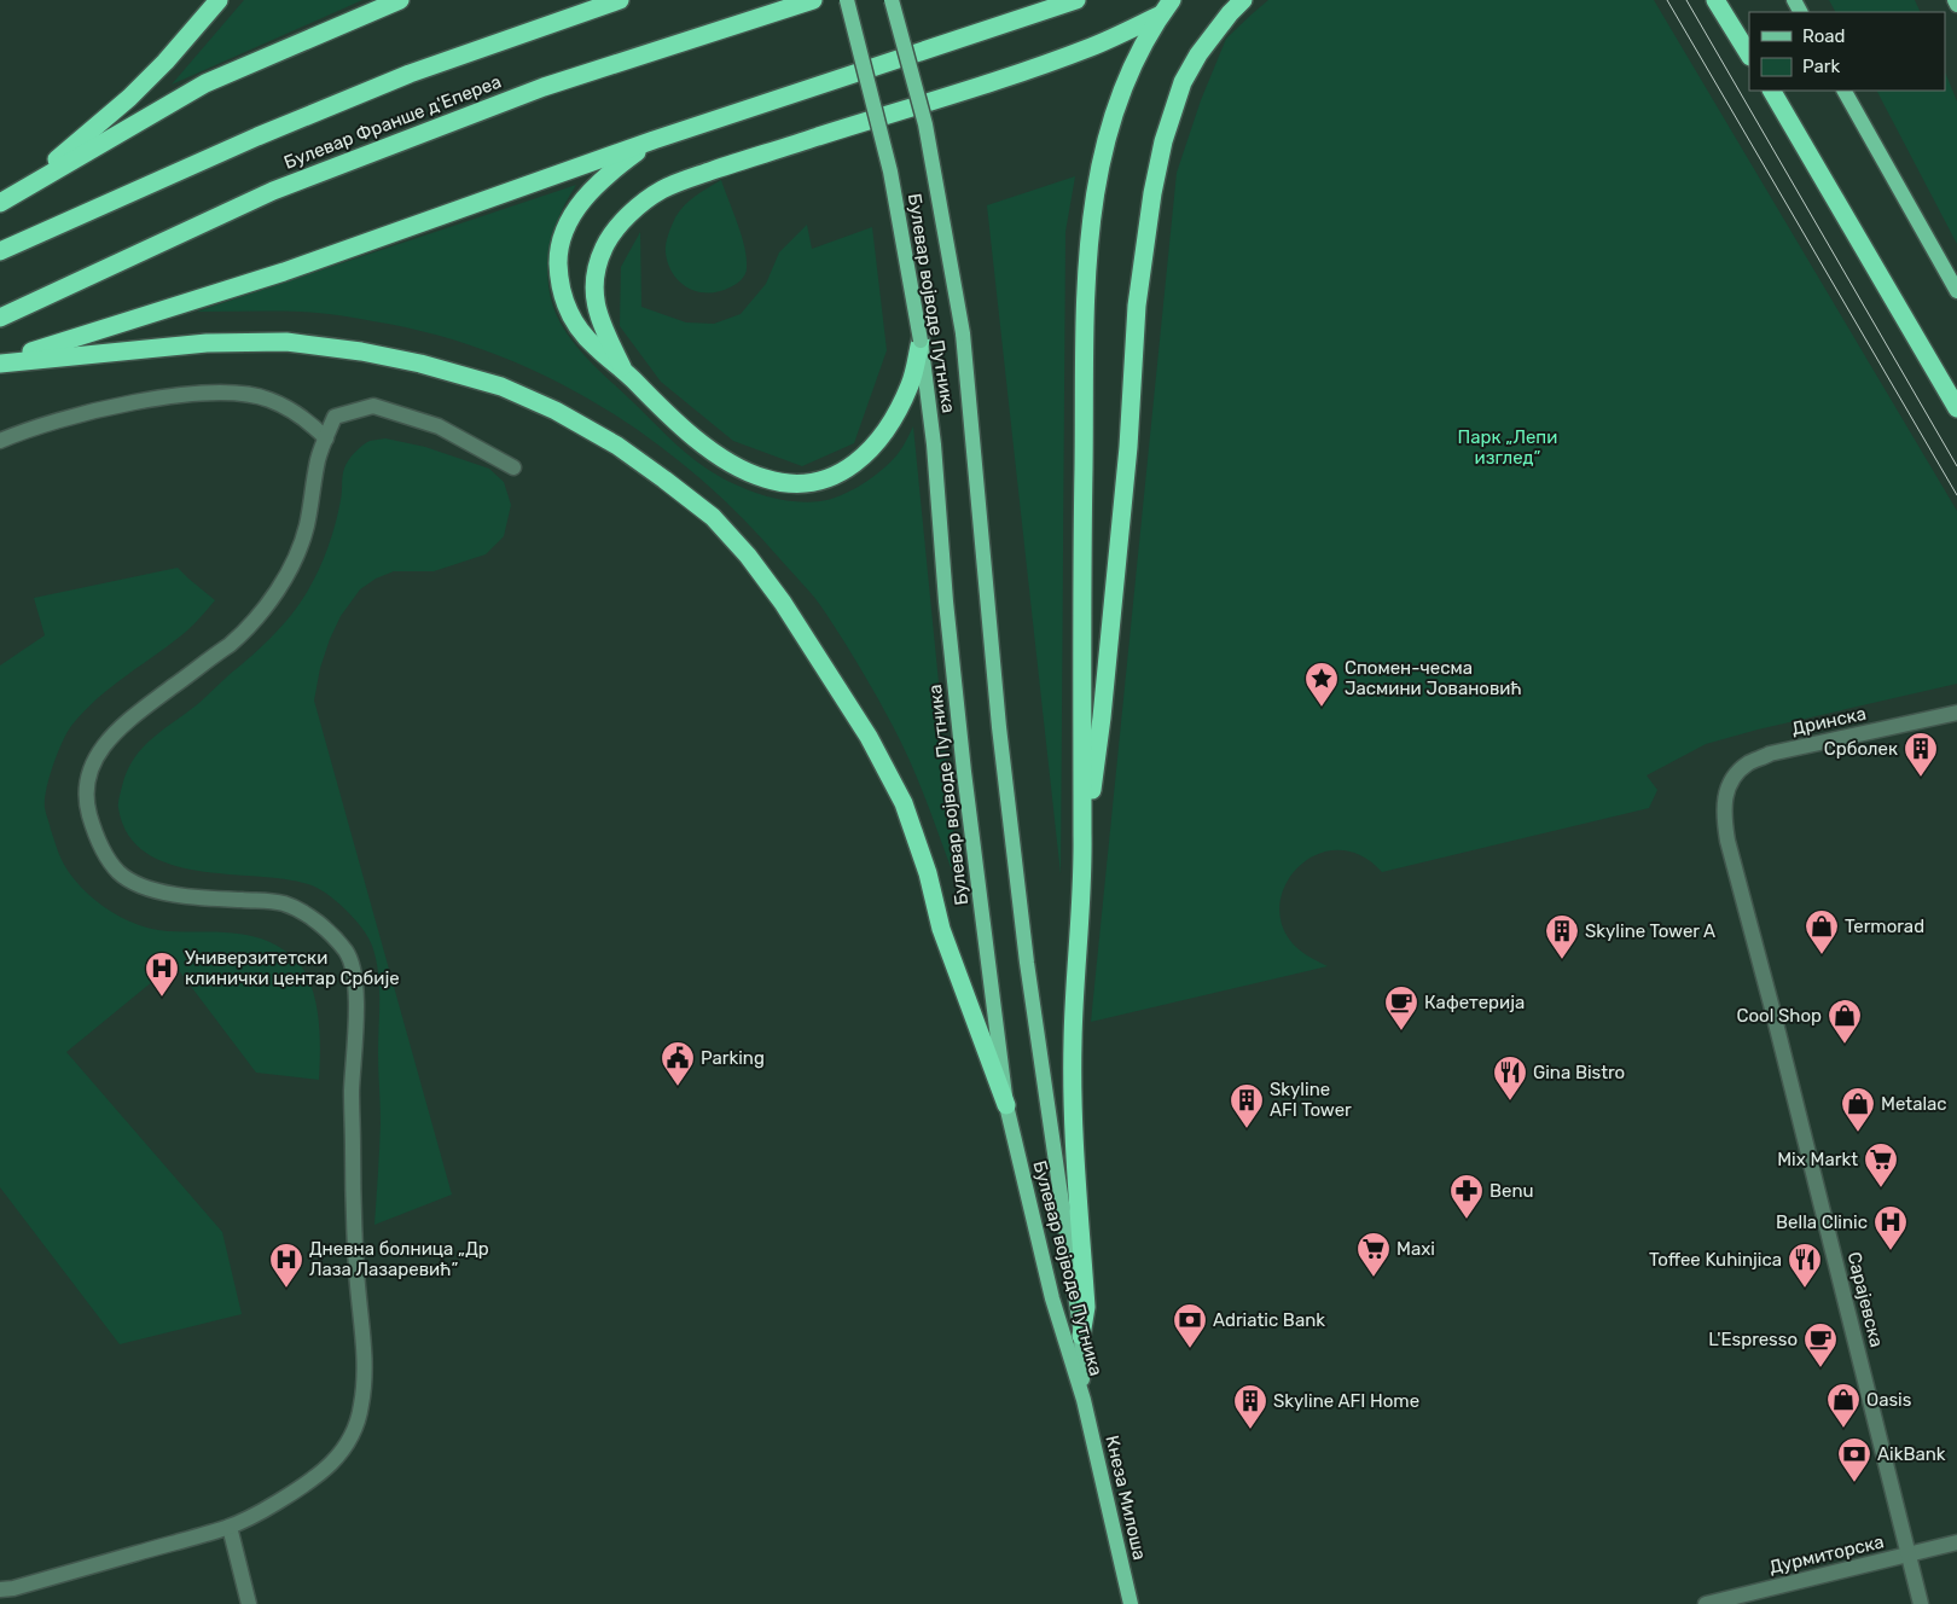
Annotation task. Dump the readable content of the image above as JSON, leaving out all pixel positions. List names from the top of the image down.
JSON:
{
  "streets": {
    "highway": ["Булевар Франше д'Епереа"],
    "main road": ["Булевар војводе Путника", "Кнеза Милоша"],
    "street": ["Дринска", "Сарајевска", "Дурмиторска"]
  },
  "crossings": [
    ["Булевар војводе Путника", "Кнеза Милоша"],
    ["Дринска", "Сарајевска"],
    ["Сарајевска", "Дурмиторска"]
  ],
  "parks": ["Парк „Лепи изглед”"],
  "places": {
    "place": ["Спомен-чесма Јасмини Јовановић"],
    "building": [
      "Срболек",
      "Skyline Tower A",
      "Skyline AFI Tower",
      "Skyline AFI Home"
    ],
    "shop": [
      "Termorad",
      "Cool Shop",
      "Metalac",
      "Oasis"
    ],
    "hospital": ["Универзитетски клинички центар Србије", "Bella Clinic", "Дневна болница „Др Лаза Лазаревић”"],
    "cafe": ["Кафетерија", "L'Espresso"],
    "public building": ["Parking"],
    "restaurant": ["Gina Bistro", "Toffee Kuhinjica"],
    "supermarket": ["Mix Markt", "Maxi"],
    "pharmacy": ["Benu"],
    "bank": ["Adriatic Bank", "AikBank"]
  },
  "legend": ["Road", "Park"]
}
